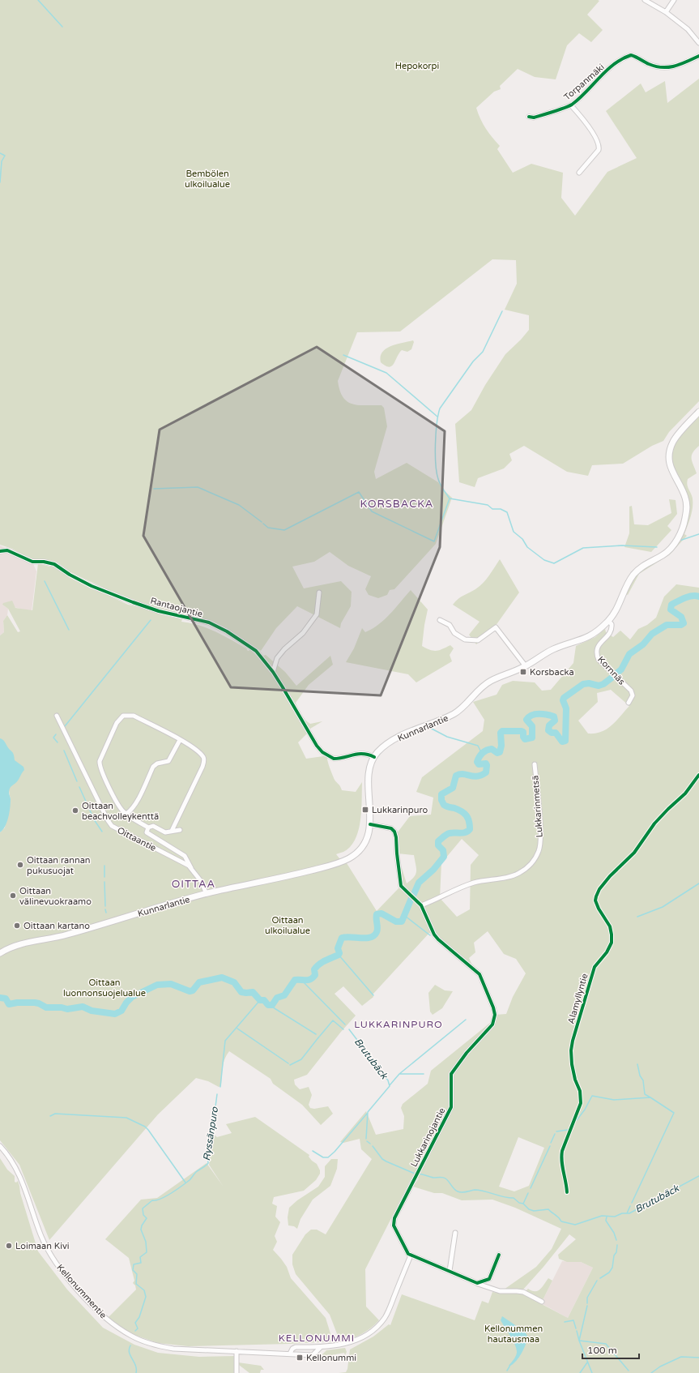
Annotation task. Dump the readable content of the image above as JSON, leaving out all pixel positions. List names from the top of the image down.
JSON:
{
  "streets": {
    "main road": ["Kunnarlantie"],
    "street": [
      "Torpanmäki",
      "Rantaojantie",
      "Kornnäs",
      "Lukkarinmetsä",
      "Oittaantie",
      "Lukkarinojantie",
      "Kellonummentie"
    ],
    "cycle path": ["Alamyllyntie"]
  },
  "crossings": [
    ["Rantaojantie", "Kunnarlantie"],
    ["Kornnäs", "Kunnarlantie"],
    ["Kunnarlantie", "Oittaantie"],
    ["Kunnarlantie", "Lukkarinojantie"],
    ["Lukkarinmetsä", "Lukkarinojantie"],
    ["Lukkarinojantie", "Kellonummentie"]
  ],
  "districts": [
    "KORSBACKA",
    "OITTAA",
    "LUKKARINPURO",
    "KELLONUMMI"
  ],
  "water": ["Brutubäck", "Ryssänpuro"],
  "parks": [
    "Hepokorpi",
    "Bembölen ulkoilualue",
    "Oittaan ulkoilualue",
    "Oittaan luonnonsuojelualue",
    "Kellonummen hautausmaa"
  ],
  "places": {
    "transit": ["Korsbacka", "Lukkarinpuro", "Kellonummi"],
    "other": [
      "Oittaan beachvolleykenttä",
      "Oittaan rannan pukusuojat",
      "Oittaan välinevuokraamo",
      "Oittaan kartano",
      "Loimaan Kivi"
    ]
  },
  "scale_bar": "100 m"
}
